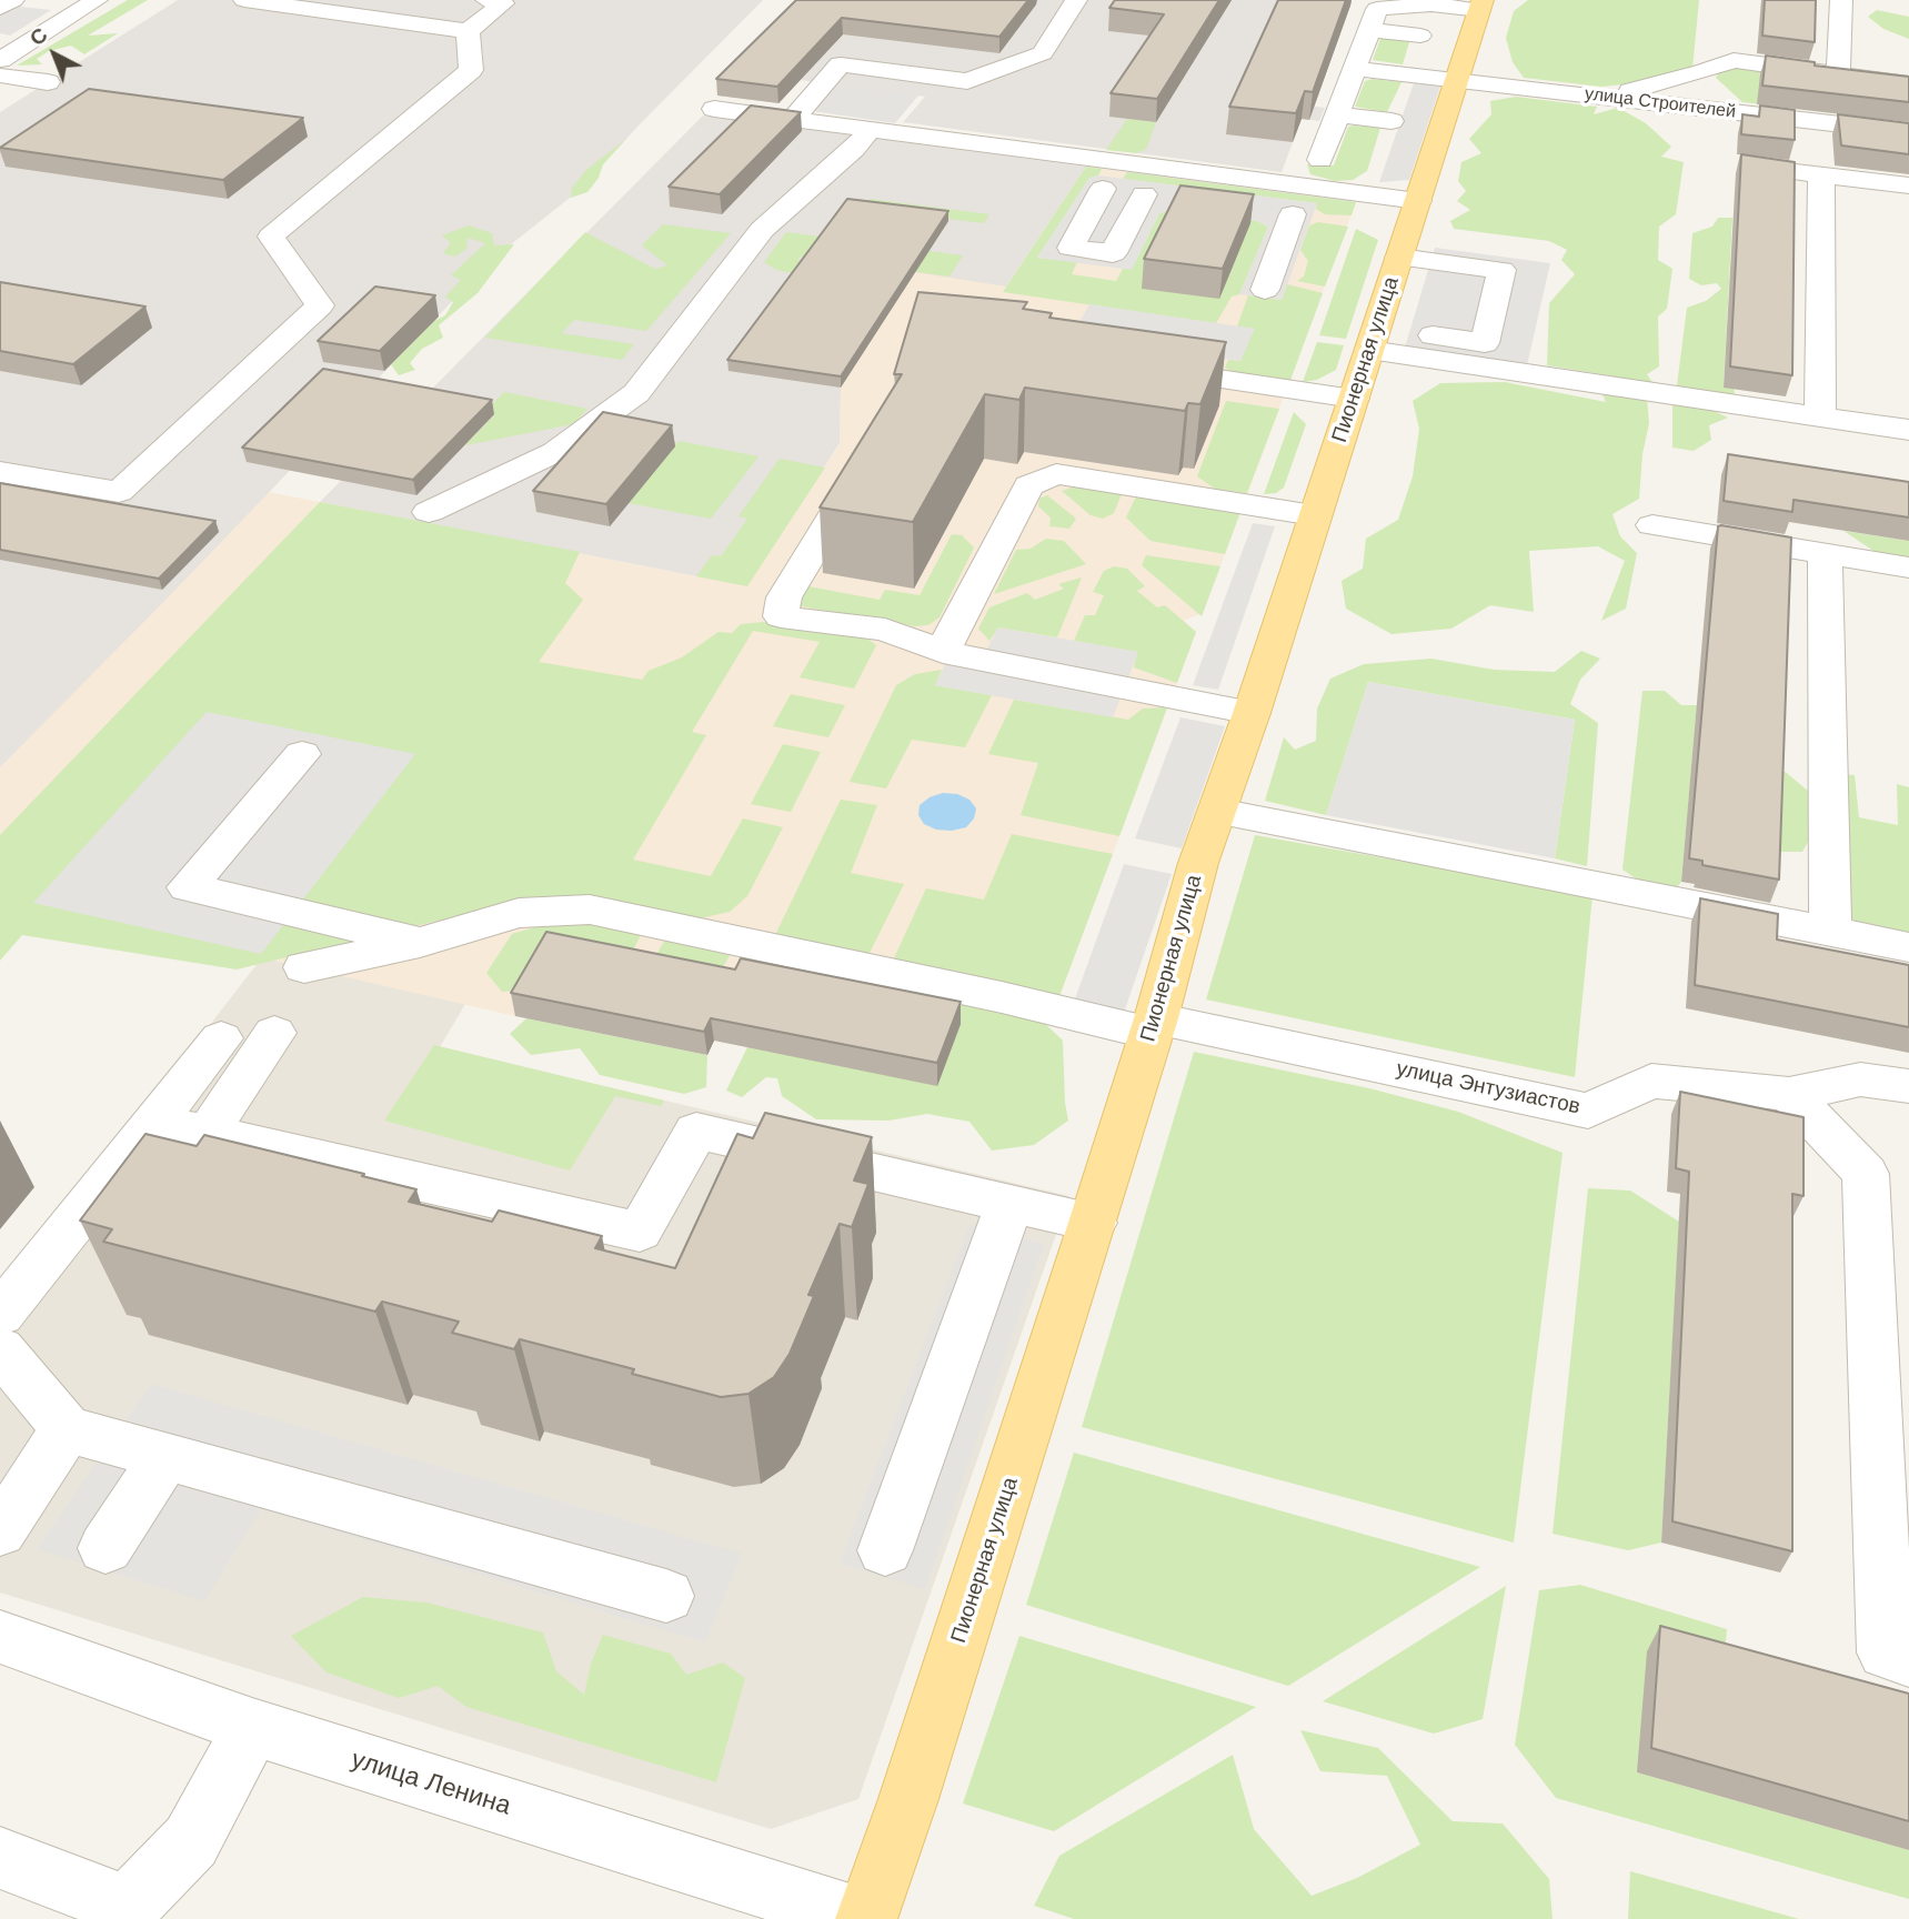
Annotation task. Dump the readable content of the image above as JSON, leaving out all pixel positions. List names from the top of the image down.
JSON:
{
  "streets": {
    "main road": ["Пионерная улица"],
    "street": ["улица Строителей", "улица Энтузиастов", "улица Ленина"]
  },
  "crossings": [
    ["улица Строителей", "Пионерная улица"],
    ["Пионерная улица", "улица Энтузиастов"],
    ["Пионерная улица", "улица Ленина"]
  ],
  "north": "top left"
}
